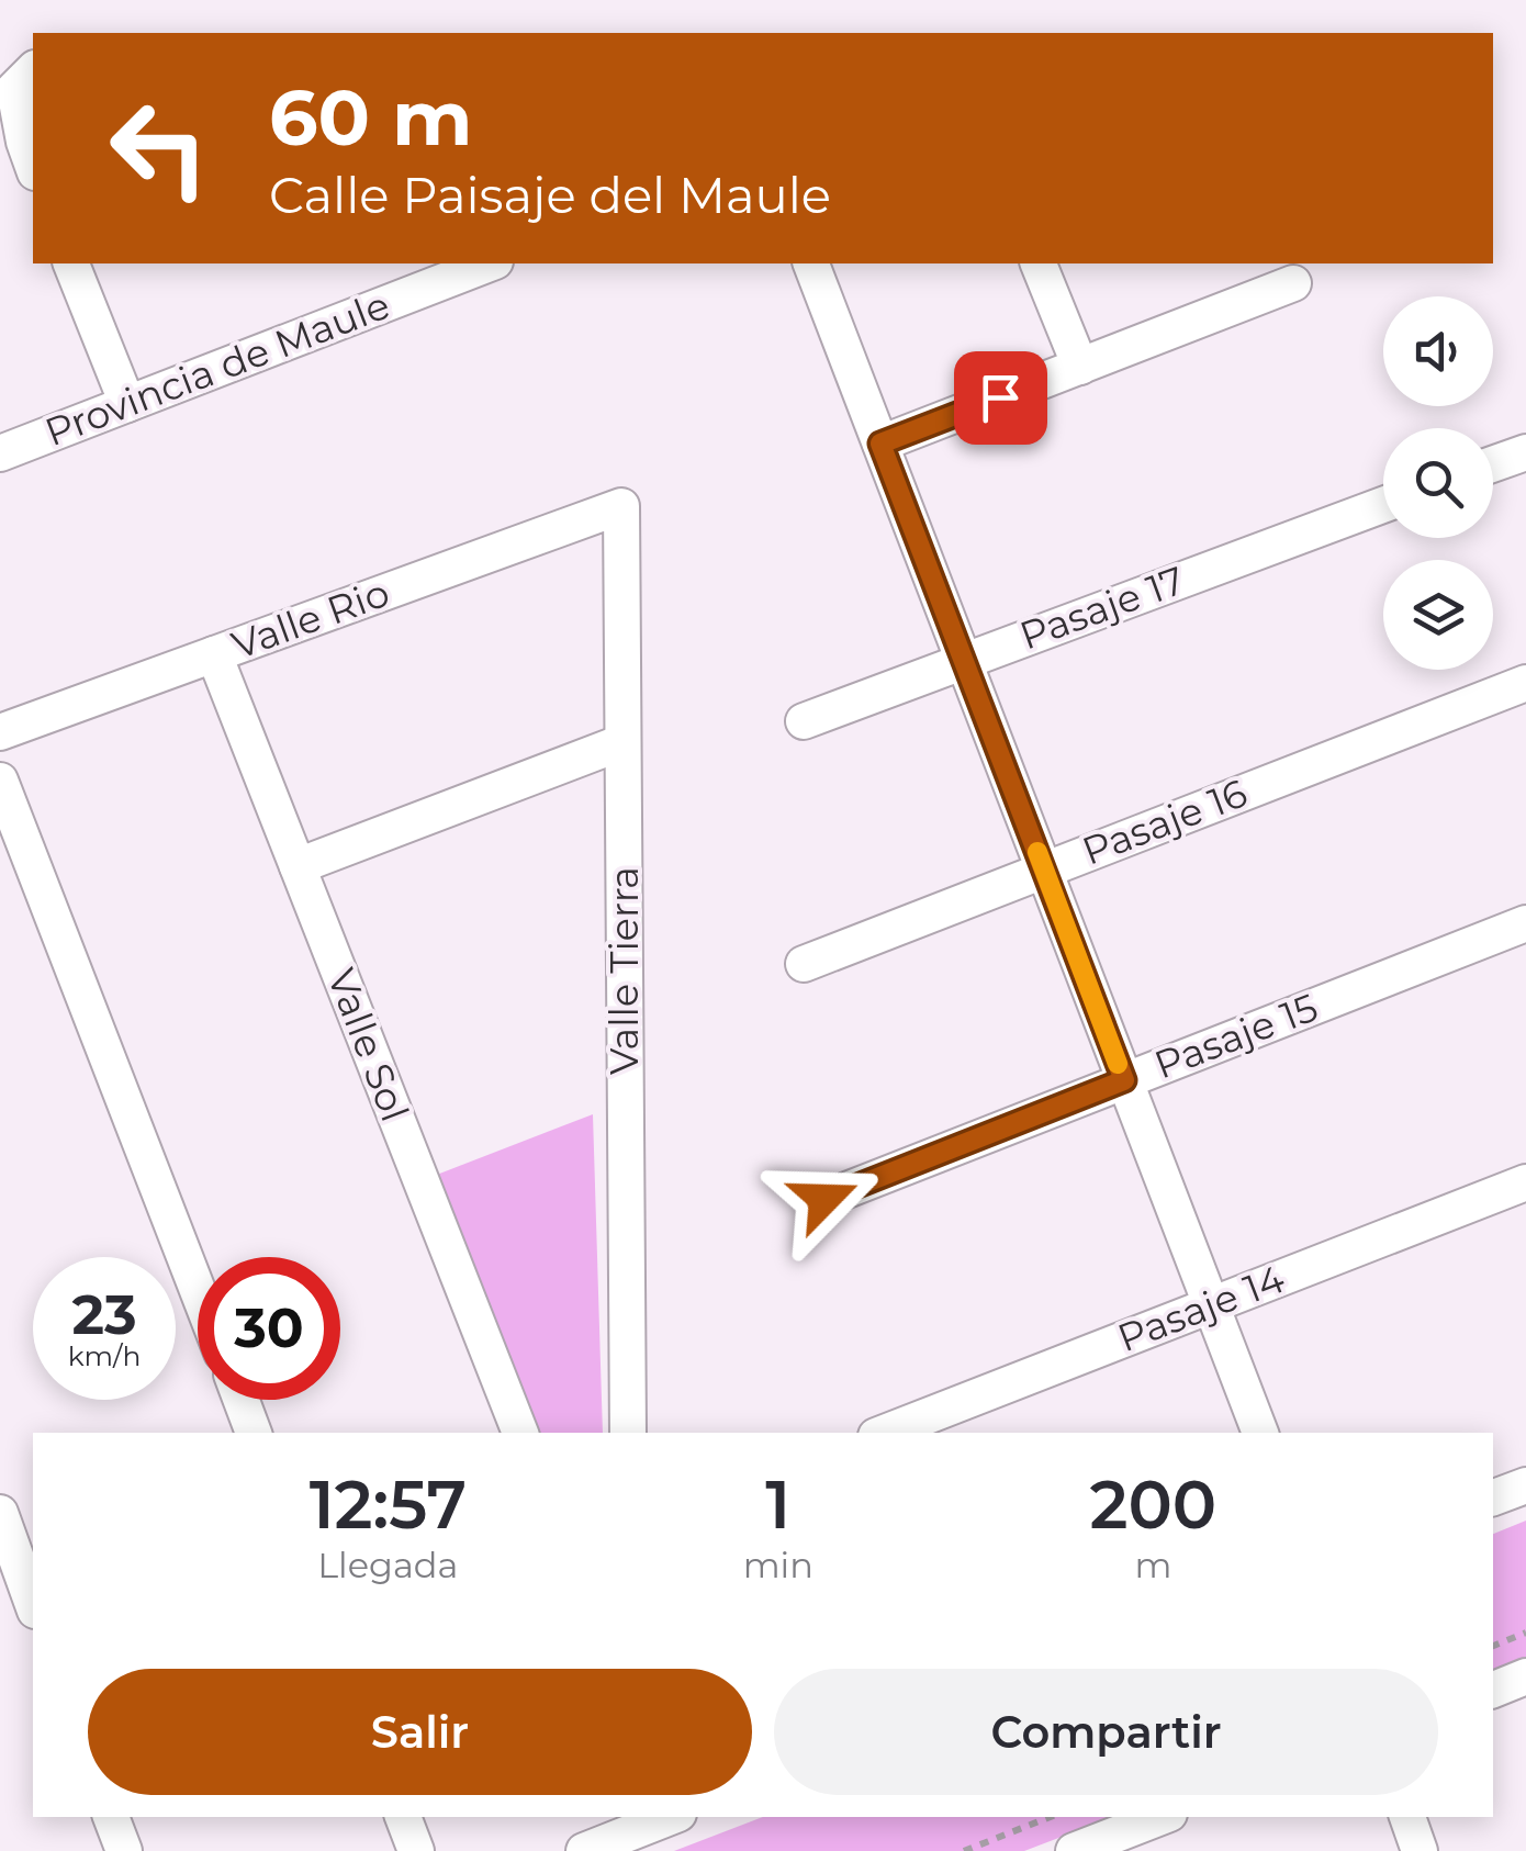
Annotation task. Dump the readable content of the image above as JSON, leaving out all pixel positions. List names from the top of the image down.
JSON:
{
  "streets": {
    "street": [
      "Provincia de Maule",
      "Pasaje 17",
      "Valle Rio",
      "Pasaje 16",
      "Valle Tierra",
      "Pasaje 15",
      "Valle Sol",
      "Pasaje 14"
    ]
  },
  "crossings": [
    ["Valle Rio", "Valle Tierra"],
    ["Valle Rio", "Valle Sol"]
  ],
  "page": {
    "turn": ["60 m", "Calle Paisaje del Maule"],
    "speed": "23 km/h",
    "limit": "30",
    "eta": [
      "12:57",
      "Llegada",
      "1",
      "min",
      "200",
      "m"
    ],
    "buttons": ["Salir", "Compartir"]
  }
}
